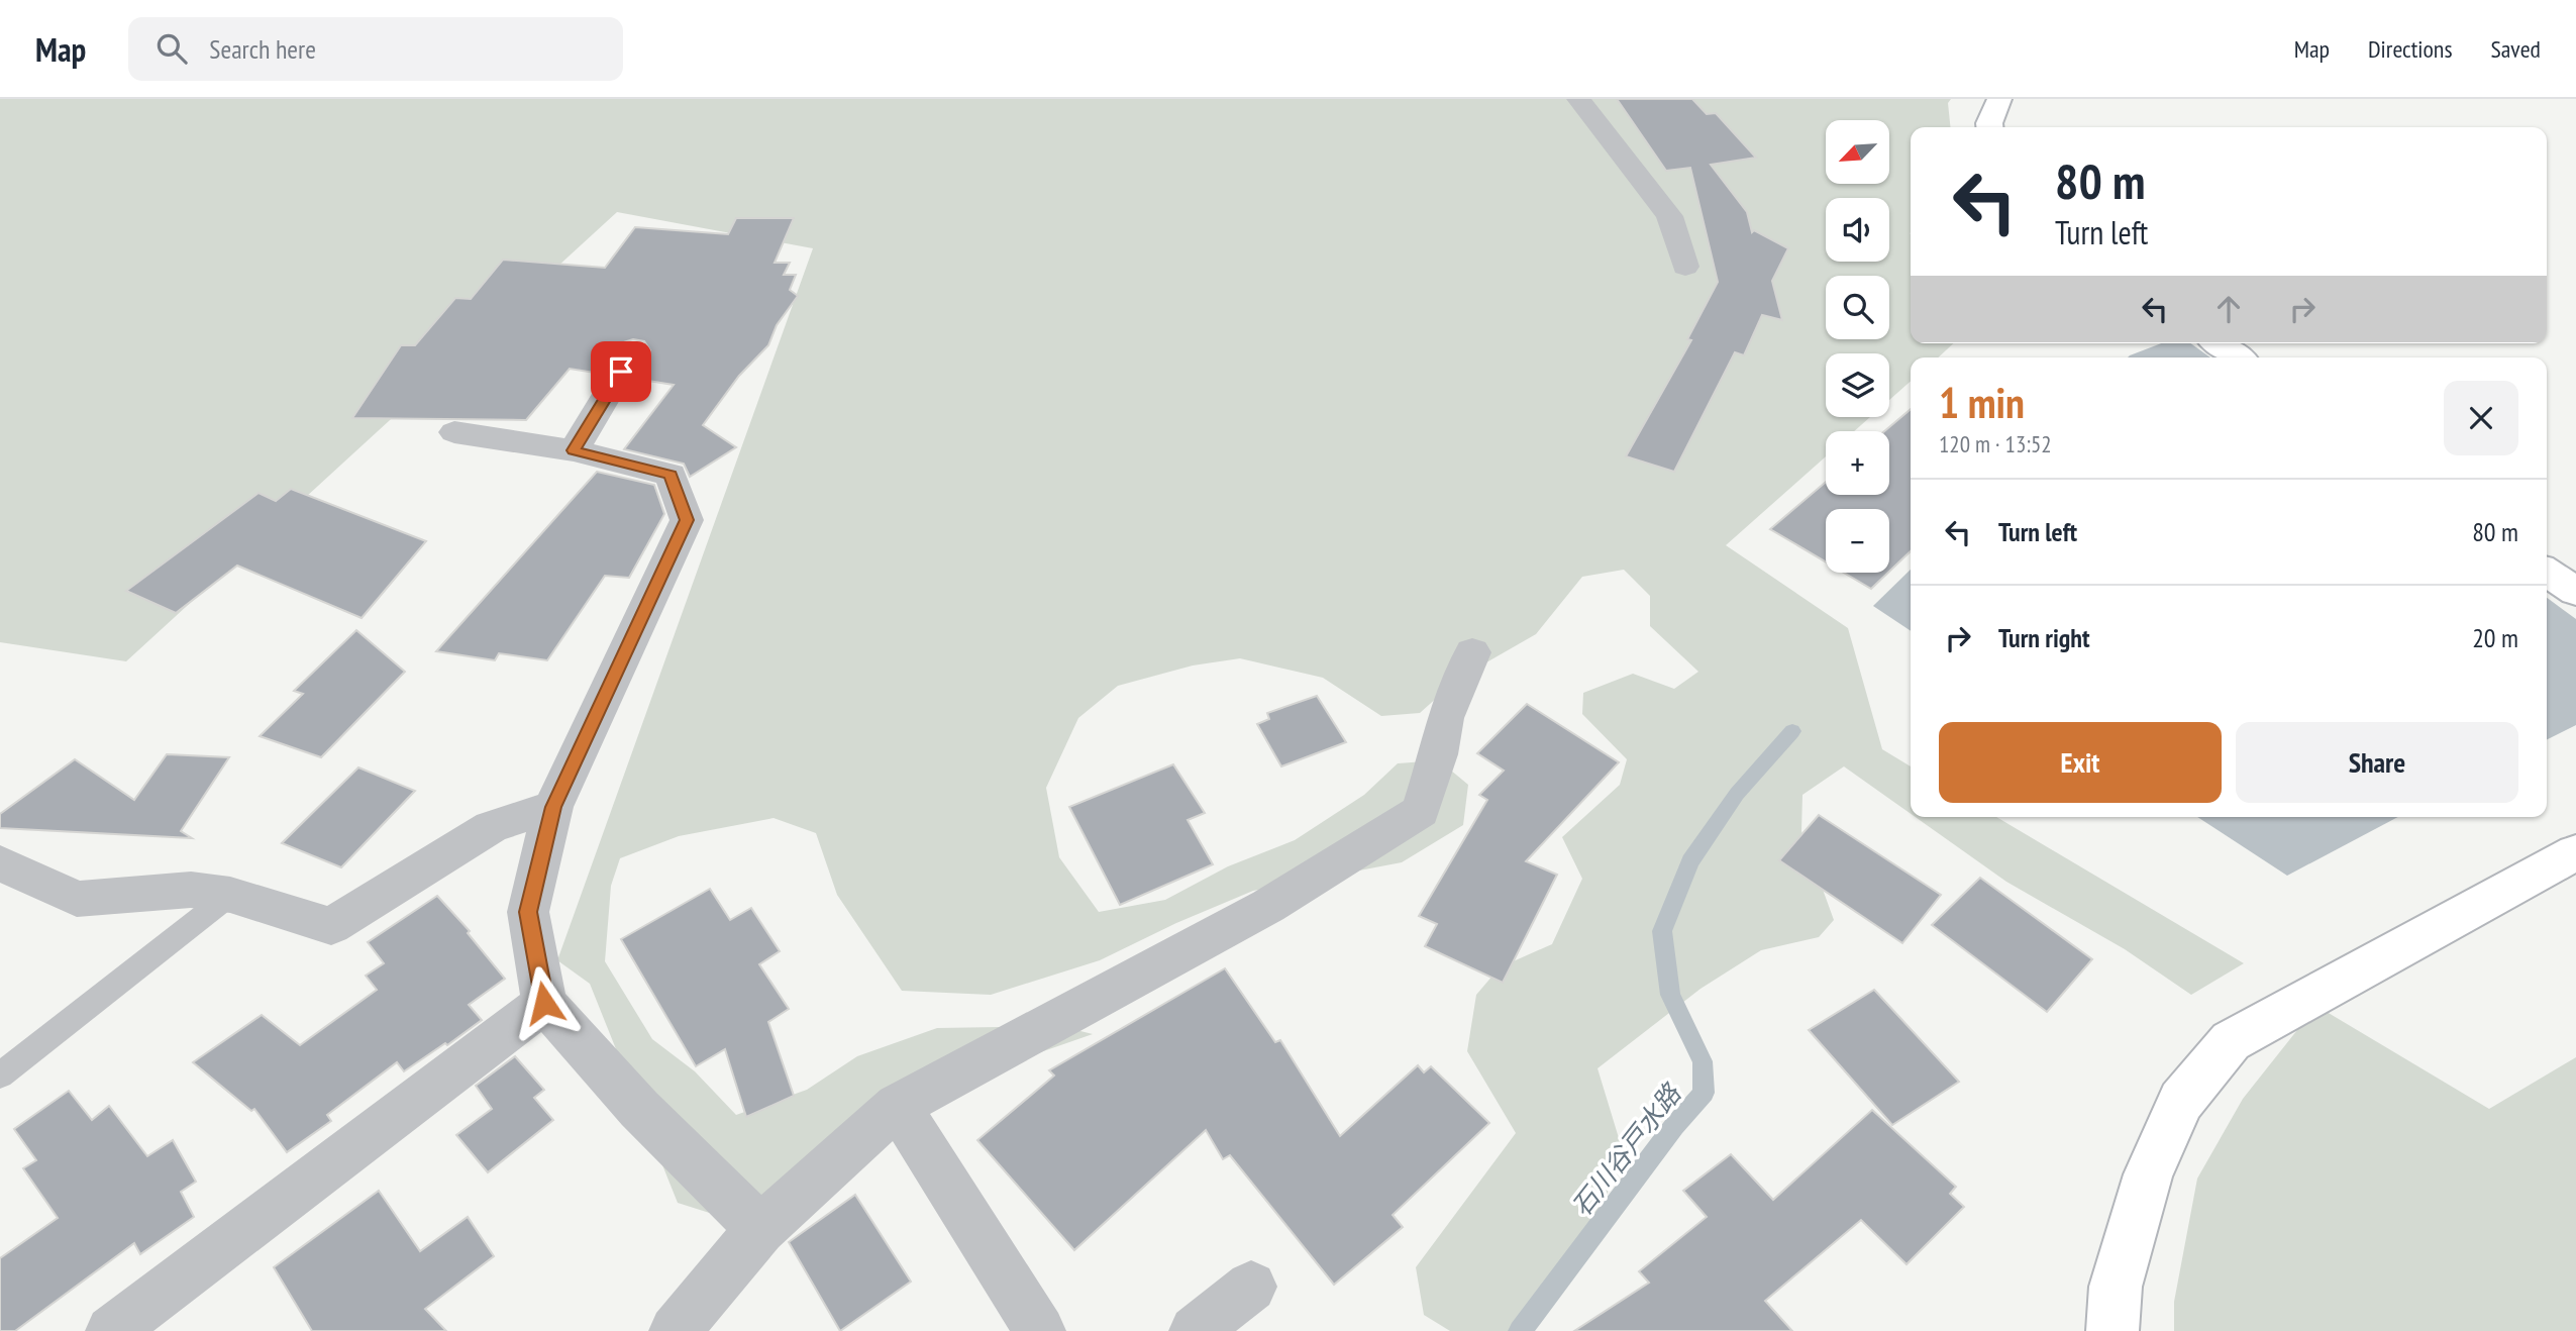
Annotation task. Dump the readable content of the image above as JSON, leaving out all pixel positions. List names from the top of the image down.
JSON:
{
  "water": ["石川谷戸水路"],
  "north": "bottom left",
  "page": {
    "header": "Map",
    "search": "Search here",
    "nav": ["Map", "Directions", "Saved"],
    "map_buttons": ["+", "−"],
    "turn": ["80 m", "Turn left"],
    "heading": ["1 min", "120 m · 13:52"],
    "list": [
      {
        "name": "Turn left",
        "value": "80 m"
      },
      {
        "name": "Turn right",
        "value": "20 m"
      }
    ],
    "buttons": ["Exit", "Share"]
  }
}
